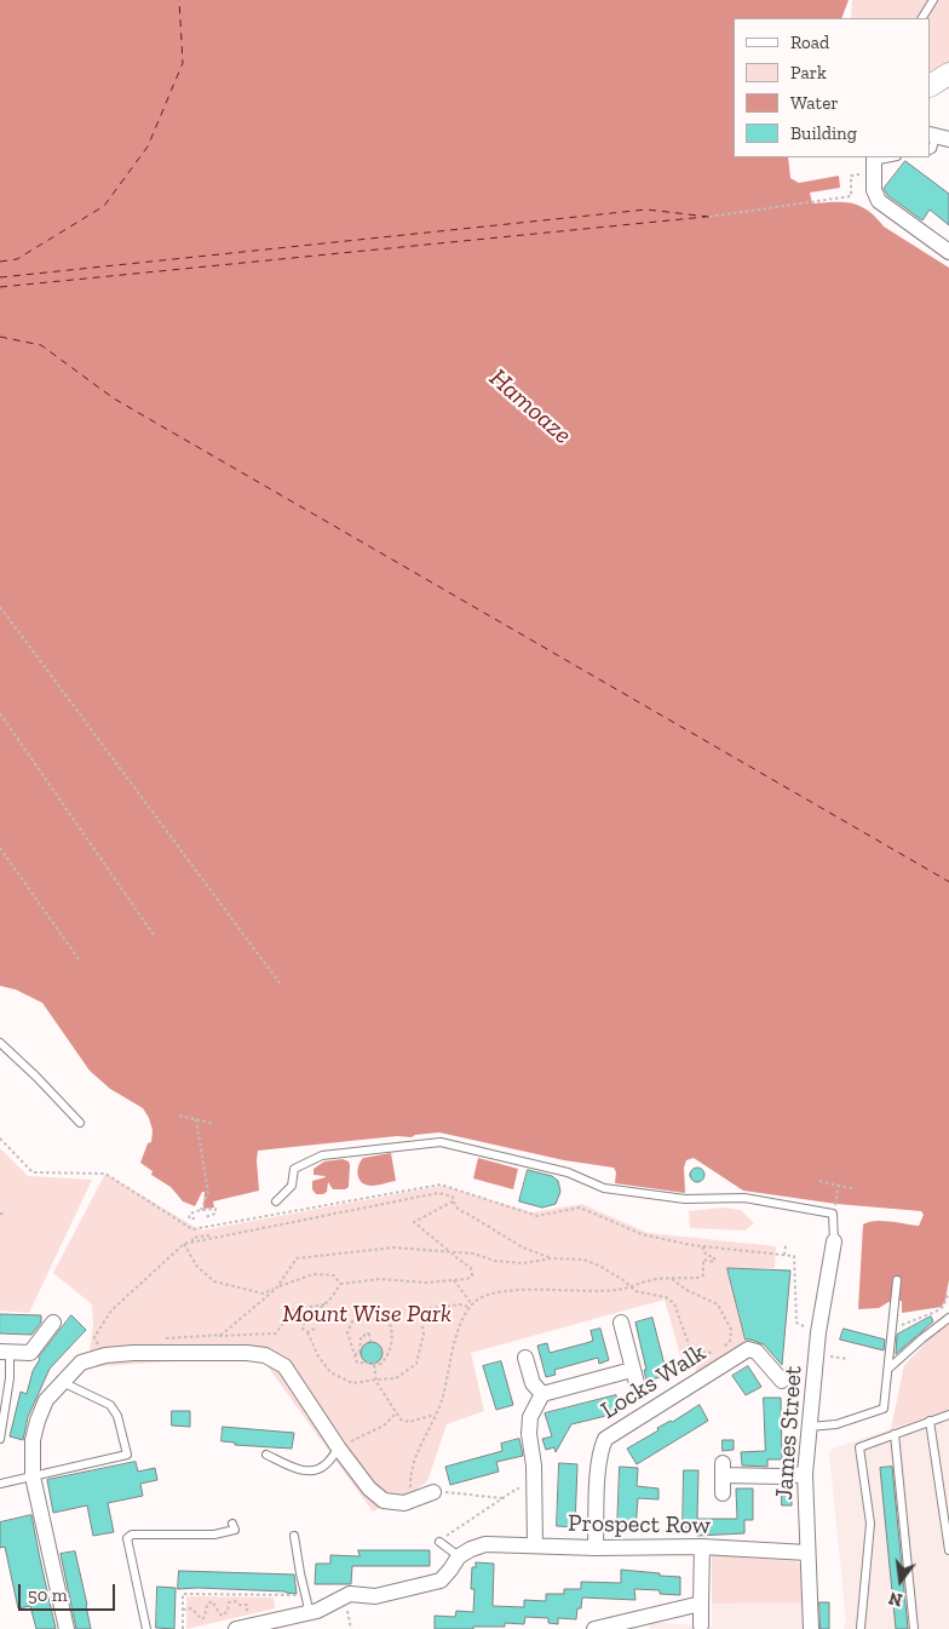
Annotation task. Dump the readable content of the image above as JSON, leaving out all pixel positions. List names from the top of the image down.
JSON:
{
  "streets": {
    "street": ["Locks Walk", "James Street", "Prospect Row"]
  },
  "crossings": [
    ["Locks Walk", "Prospect Row"],
    ["James Street", "Prospect Row"]
  ],
  "water": ["Hamoaze"],
  "parks": ["Mount Wise Park"],
  "legend": [
    "Road",
    "Park",
    "Water",
    "Building"
  ],
  "scale_bar": "50 m",
  "north": "bottom"
}
